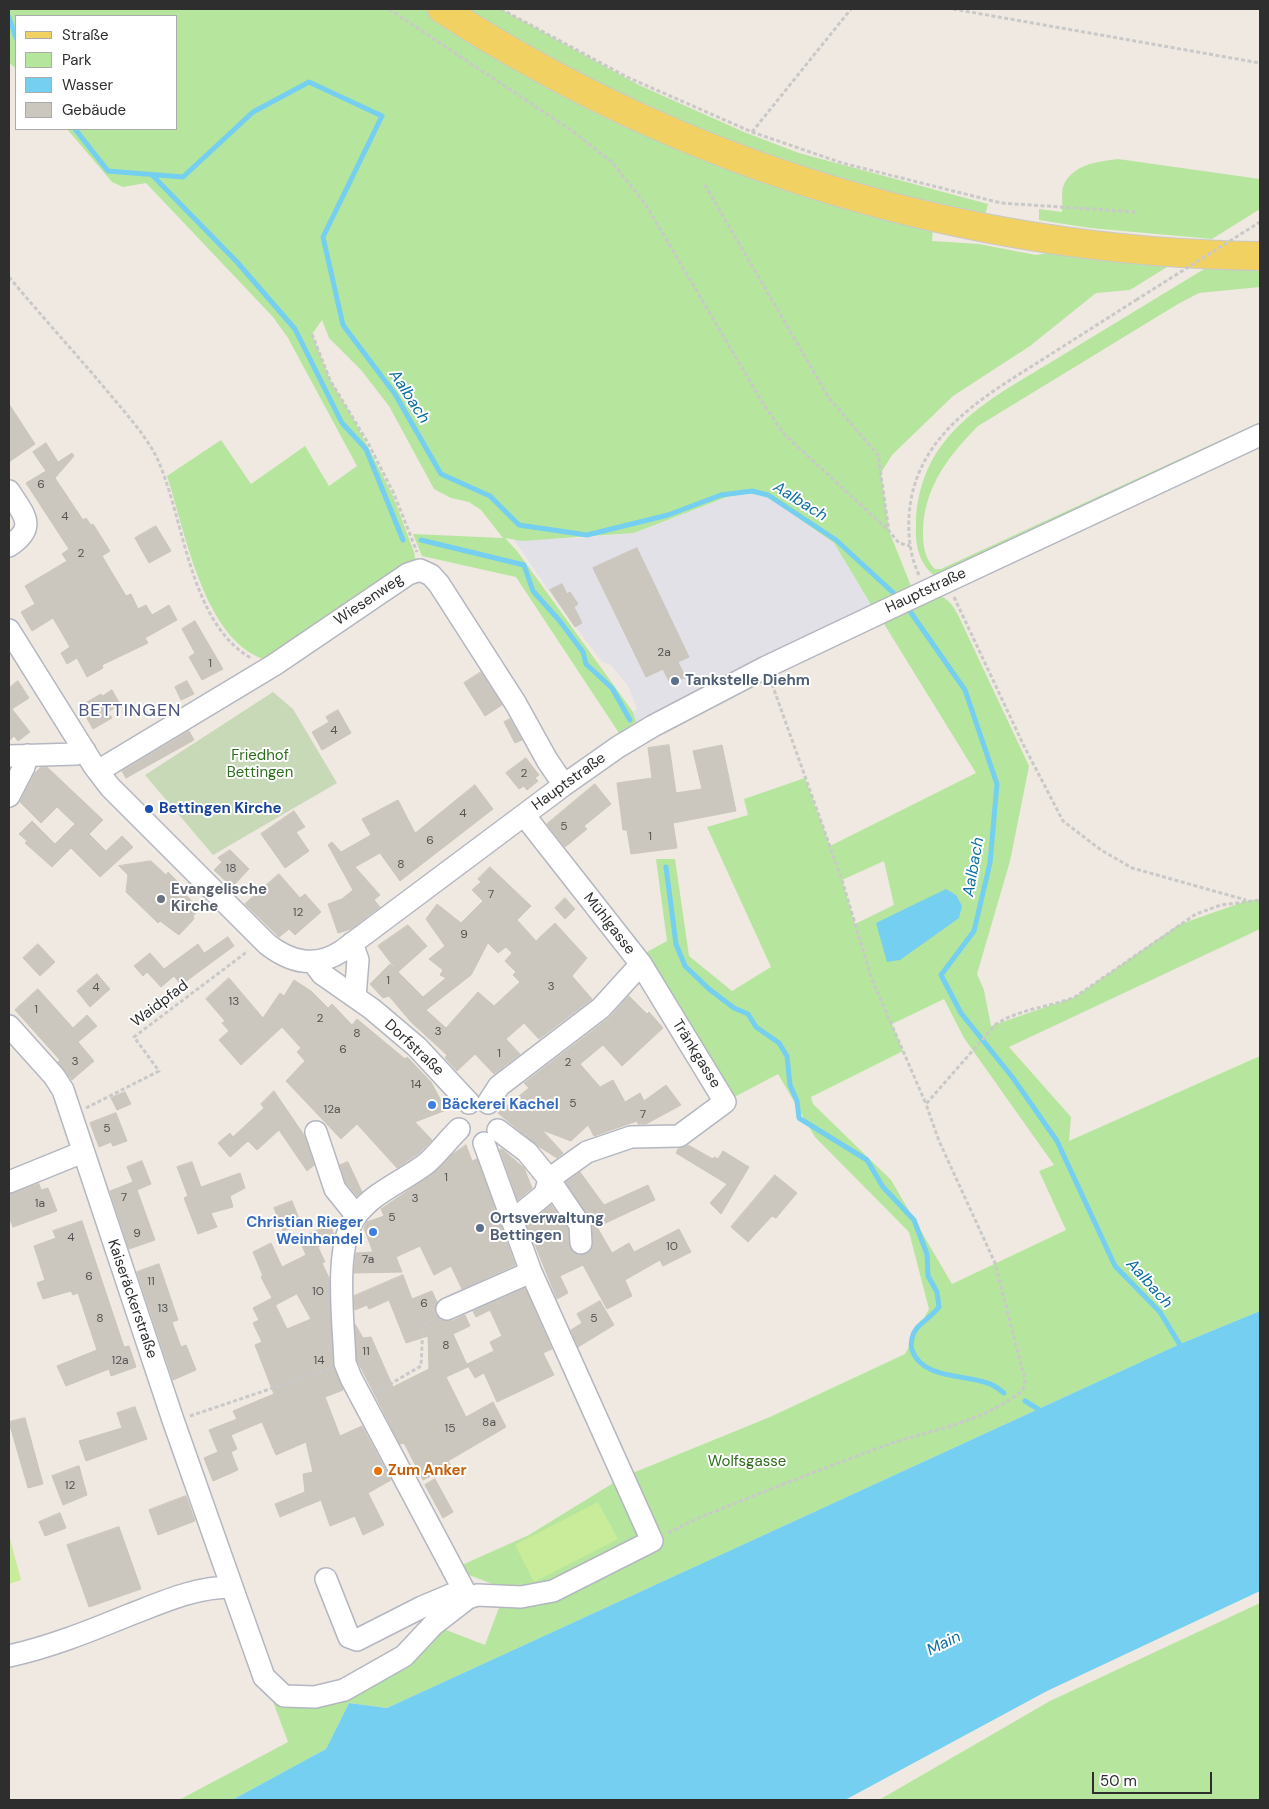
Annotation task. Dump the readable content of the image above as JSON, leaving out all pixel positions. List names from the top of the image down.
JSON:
{
  "streets": {
    "street": [
      "Hauptstraße",
      "Wiesenweg",
      "Mühlgasse",
      "Dorfstraße",
      "Tränkgasse",
      "Kaiseräckerstraße"
    ],
    "path": ["Waidpfad"]
  },
  "crossings": [
    ["Hauptstraße", "Wiesenweg"],
    ["Hauptstraße", "Mühlgasse"],
    ["Hauptstraße", "Waidpfad"],
    ["Hauptstraße", "Dorfstraße"],
    ["Mühlgasse", "Dorfstraße"],
    ["Mühlgasse", "Tränkgasse"],
    ["Waidpfad", "Kaiseräckerstraße"]
  ],
  "districts": ["BETTINGEN"],
  "water": ["Aalbach", "Main"],
  "parks": ["Friedhof Bettingen", "Wolfsgasse"],
  "places": [
    "Tankstelle Diehm",
    "Bettingen Kirche",
    "Evangelische Kirche",
    "Bäckerei Kachel",
    "Ortsverwaltung Bettingen",
    "Christian Rieger Weinhandel",
    "Zum Anker"
  ],
  "house_numbers": [
    "6",
    "4",
    "2",
    "2a",
    "1",
    "4",
    "2",
    "4",
    "5",
    "1",
    "6",
    "8",
    "18",
    "7",
    "12",
    "9",
    "1",
    "3",
    "4",
    "13",
    "1",
    "2",
    "3",
    "8",
    "6",
    "1",
    "3",
    "2",
    "14",
    "5",
    "12a",
    "7",
    "5",
    "1",
    "7",
    "3",
    "1a",
    "5",
    "9",
    "4",
    "10",
    "7a",
    "6",
    "11",
    "10",
    "6",
    "13",
    "8",
    "5",
    "8",
    "11",
    "12a",
    "14",
    "8a",
    "15",
    "12"
  ],
  "legend": [
    "Straße",
    "Park",
    "Wasser",
    "Gebäude"
  ],
  "scale_bar": "50 m"
}
